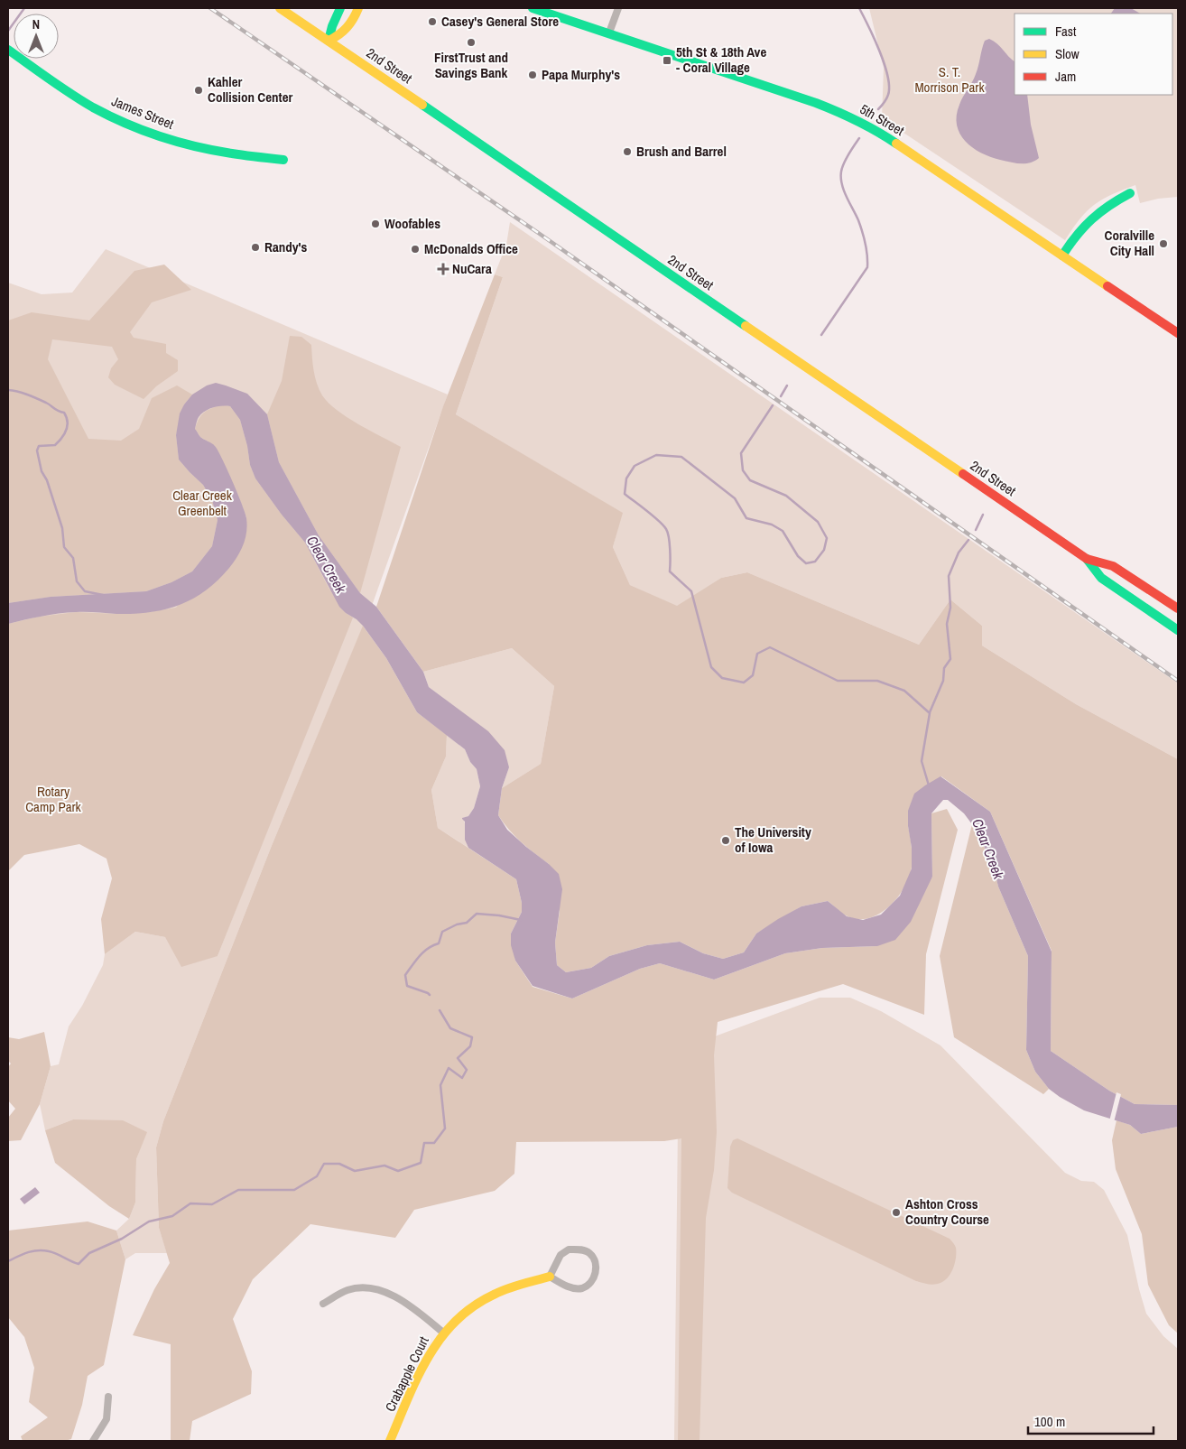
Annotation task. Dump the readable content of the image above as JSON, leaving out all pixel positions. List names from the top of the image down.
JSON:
{
  "streets": {
    "street": [
      "2nd Street",
      "James Street",
      "5th Street",
      "Crabapple Court"
    ]
  },
  "water": ["Clear Creek"],
  "parks": ["S. T. Morrison Park", "Clear Creek Greenbelt", "Rotary Camp Park"],
  "places": {
    "other": [
      "Casey's General Store",
      "FirstTrust and Savings Bank",
      "Papa Murphy's",
      "Kahler Collision Center",
      "Brush and Barrel",
      "Woofables",
      "Coralville City Hall",
      "Randy's",
      "McDonalds Office",
      "The University of Iowa",
      "Ashton Cross Country Course"
    ],
    "transit": ["5th St & 18th Ave - Coral Village"],
    "health": ["NuCara"]
  },
  "legend": ["Fast", "Slow", "Jam"],
  "scale_bar": "100 m",
  "north": "top"
}
